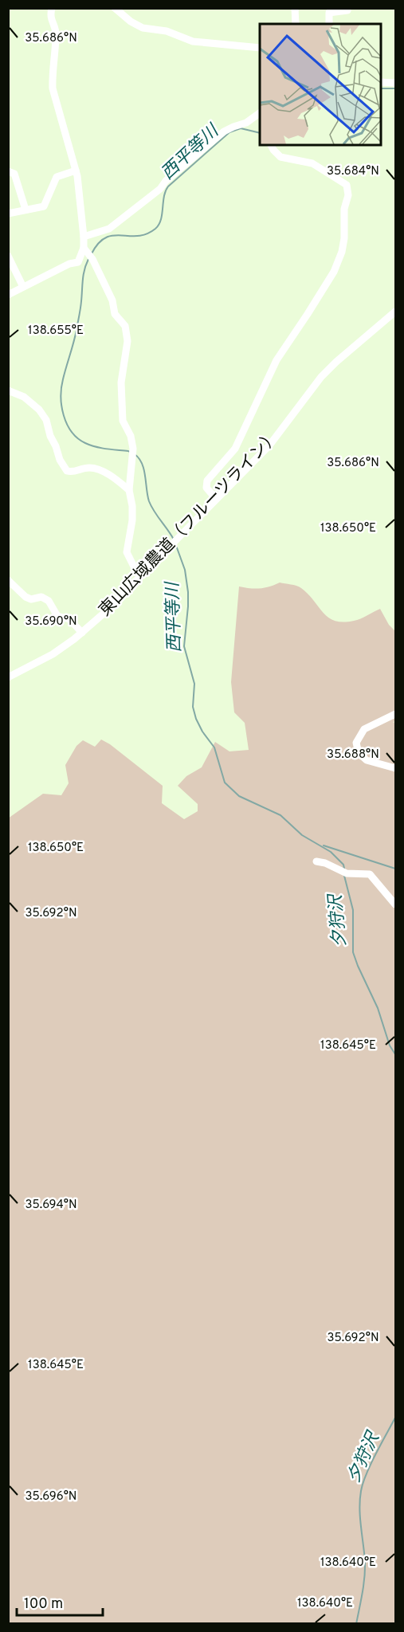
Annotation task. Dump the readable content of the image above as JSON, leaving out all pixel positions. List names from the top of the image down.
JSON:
{
  "streets": {
    "street": ["東山広域農道（フルーツライン）"]
  },
  "water": ["西平等川", "夕狩沢"],
  "scale_bar": "100 m",
  "coordinates": [
    "35.686°N",
    "35.684°N",
    "138.655°E",
    "138.650°E",
    "35.690°N",
    "35.688°N",
    "35.692°N",
    "138.645°E",
    "35.694°N",
    "35.696°N",
    "138.640°E"
  ]
}
